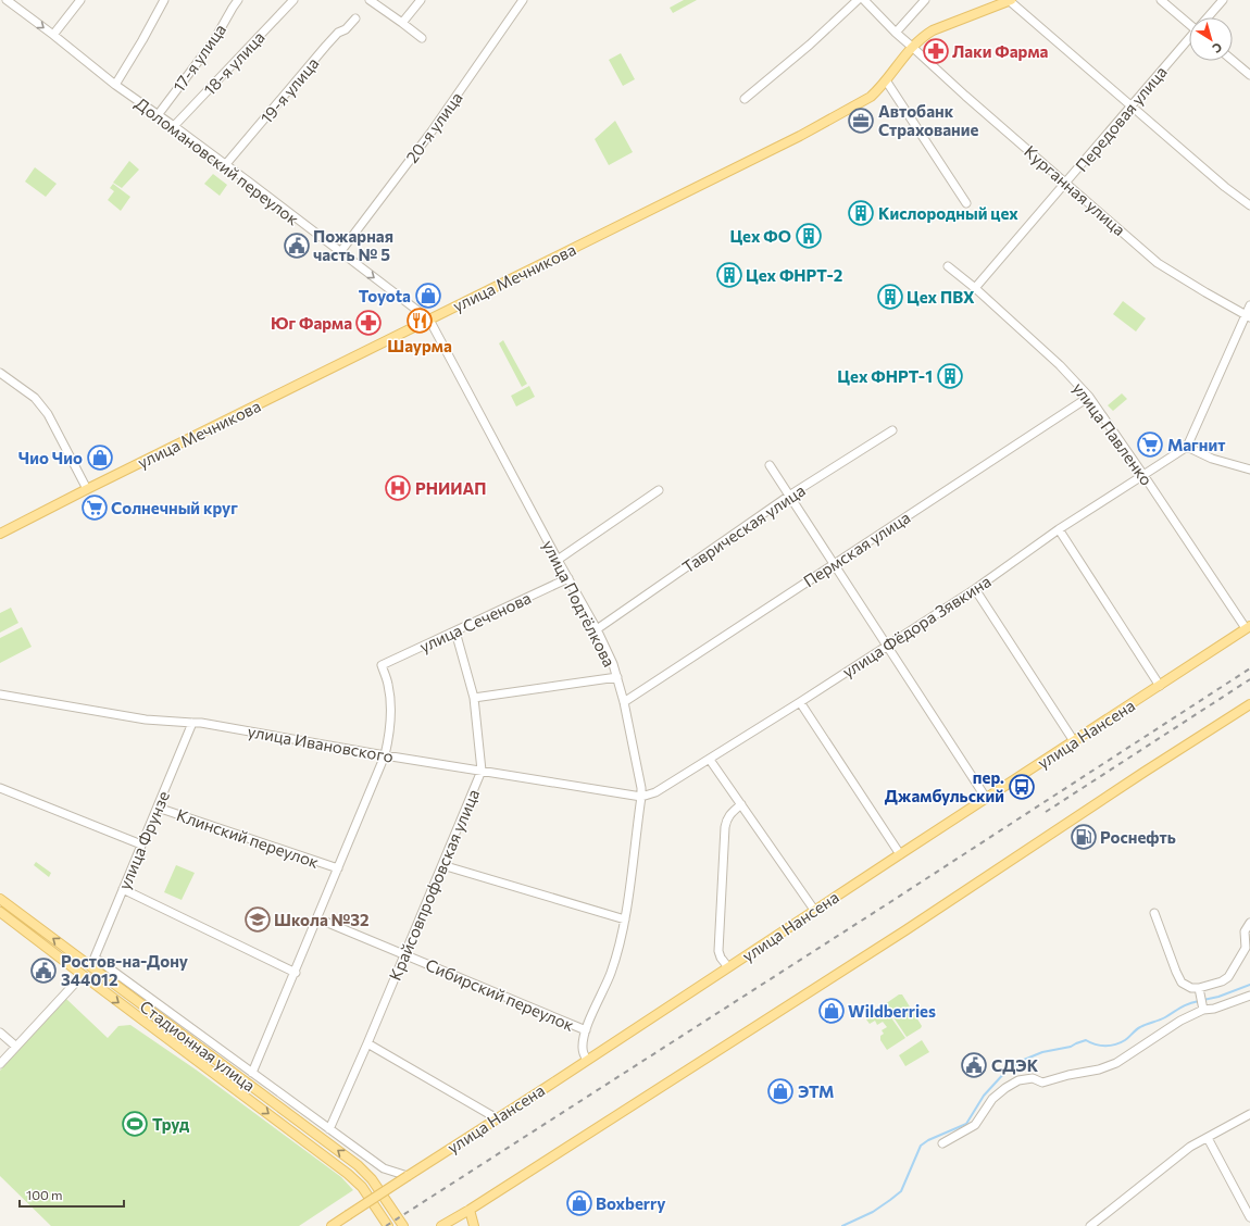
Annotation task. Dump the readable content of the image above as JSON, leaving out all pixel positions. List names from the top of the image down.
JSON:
{
  "streets": {
    "main road": ["улица Мечникова", "улица Нансена", "Стадионная улица"],
    "street": [
      "17-я улица",
      "18-я улица",
      "19-я улица",
      "Передовая улица",
      "20-я улица",
      "Доломановский переулок",
      "Курганная улица",
      "улица Павленко",
      "Таврическая улица",
      "Пермская улица",
      "улица Подтёлкова",
      "улица Сеченова",
      "улица Фёдора Зявкина",
      "улица Ивановского",
      "Клинский переулок",
      "улица Фрунзе",
      "Крайсовпрофовская улица",
      "Сибирский переулок"
    ]
  },
  "crossings": [
    ["17-я улица", "Доломановский переулок"],
    ["18-я улица", "Доломановский переулок"],
    ["19-я улица", "Доломановский переулок"],
    ["Передовая улица", "Курганная улица"],
    ["Передовая улица", "улица Павленко"],
    ["20-я улица", "Доломановский переулок"],
    ["Доломановский переулок", "улица Мечникова"],
    ["Доломановский переулок", "улица Подтёлкова"],
    ["Курганная улица", "улица Мечникова"],
    ["улица Мечникова", "улица Подтёлкова"],
    ["улица Павленко", "Пермская улица"],
    ["улица Павленко", "улица Фёдора Зявкина"],
    ["улица Павленко", "улица Нансена"],
    ["Таврическая улица", "улица Подтёлкова"],
    ["Пермская улица", "улица Подтёлкова"],
    ["улица Подтёлкова", "улица Сеченова"],
    ["улица Подтёлкова", "улица Фёдора Зявкина"],
    ["улица Подтёлкова", "улица Нансена"],
    ["улица Подтёлкова", "улица Ивановского"],
    ["улица Подтёлкова", "Сибирский переулок"],
    ["улица Сеченова", "улица Ивановского"],
    ["улица Сеченова", "Крайсовпрофовская улица"],
    ["улица Фёдора Зявкина", "улица Ивановского"],
    ["улица Нансена", "Стадионная улица"],
    ["улица Ивановского", "улица Фрунзе"],
    ["улица Ивановского", "Крайсовпрофовская улица"],
    ["Клинский переулок", "улица Фрунзе"],
    ["улица Фрунзе", "Стадионная улица"],
    ["Крайсовпрофовская улица", "Сибирский переулок"],
    ["Крайсовпрофовская улица", "Стадионная улица"]
  ],
  "places": {
    "pharmacy": ["Лаки Фарма", "Юг Фарма"],
    "office": ["Автобанк Страхование"],
    "building": [
      "Кислородный цех",
      "Цех ФО",
      "Цех ФНРТ-2",
      "Цех ПВХ",
      "Цех ФНРТ-1"
    ],
    "public building": ["Пожарная часть № 5", "Ростов-на-Дону 344012", "СДЭК"],
    "shop": [
      "Toyota",
      "Чио Чио",
      "Wildberries",
      "ЭТМ",
      "Boxberry"
    ],
    "restaurant": ["Шаурма"],
    "supermarket": ["Магнит", "Солнечный круг"],
    "hospital": ["РНИИАП"],
    "bus stop": ["пер. Джамбульский"],
    "fuel station": ["Роснефть"],
    "school or university": ["Школа №32"],
    "sports": ["Труд"]
  },
  "scale_bar": "100 m",
  "north": "bottom right"
}
